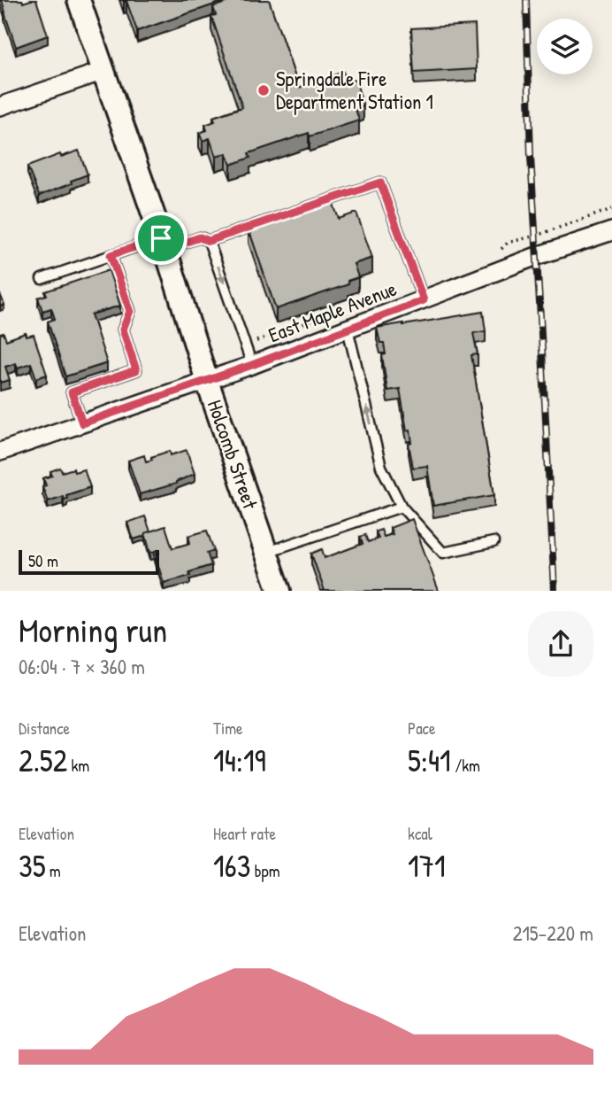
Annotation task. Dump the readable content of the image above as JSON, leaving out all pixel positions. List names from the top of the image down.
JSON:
{
  "streets": {
    "street": ["East Maple Avenue", "Holcomb Street"]
  },
  "crossings": [
    ["East Maple Avenue", "Holcomb Street"]
  ],
  "places": ["Springdale Fire Department Station 1"],
  "scale_bar": "50 m",
  "page": {
    "scale": "50 m",
    "heading": ["Morning run", "06:04 · 7 × 360 m"],
    "stats": [
      ["Distance", "2.52 km"],
      ["Time", "14:19"],
      ["Pace", "5:41 /km"],
      ["Elevation", "35 m"],
      ["Heart rate", "163 bpm"],
      ["kcal", "171"]
    ],
    "chart": ["Elevation", "215–220 m"]
  }
}
